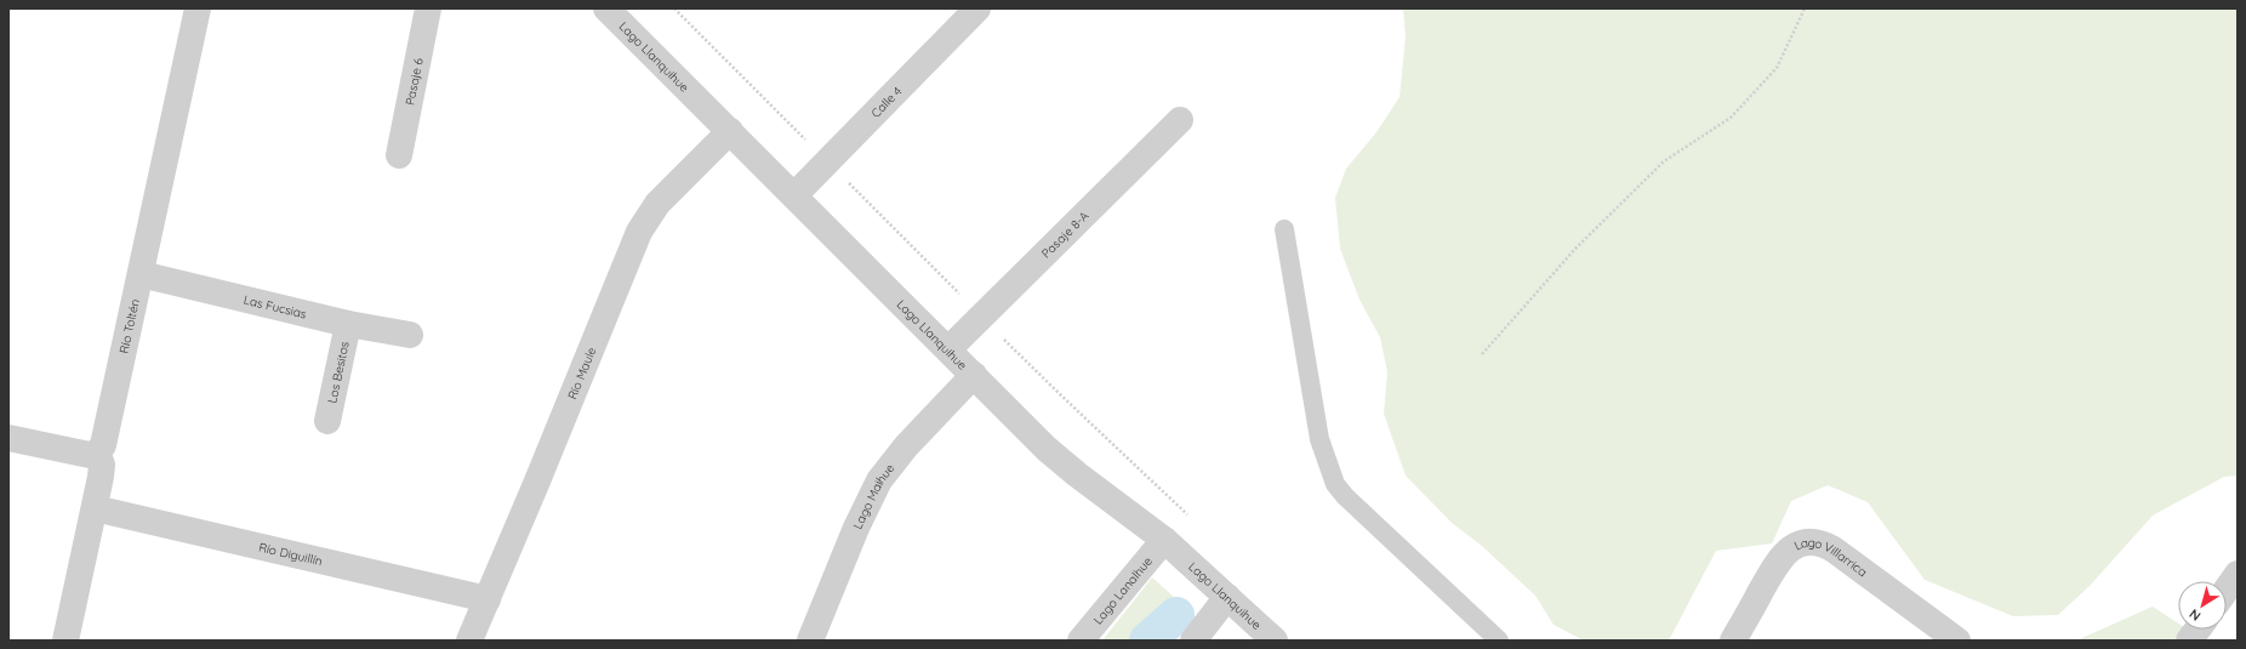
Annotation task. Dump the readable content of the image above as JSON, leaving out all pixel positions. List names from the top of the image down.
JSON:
{
  "streets": {
    "street": [
      "Lago Llanquihue",
      "Pasaje 6",
      "Calle 4",
      "Pasaje 8-A",
      "Las Fucsias",
      "Río Toltén",
      "Los Besitos",
      "Río Maule",
      "Lago Maihue",
      "Río Diguillín",
      "Lago Villarrica",
      "Lago Lanalhue"
    ]
  },
  "crossings": [
    ["Lago Llanquihue", "Calle 4"],
    ["Lago Llanquihue", "Pasaje 8-A"],
    ["Lago Llanquihue", "Río Maule"],
    ["Lago Llanquihue", "Lago Maihue"],
    ["Lago Llanquihue", "Lago Lanalhue"],
    ["Las Fucsias", "Río Toltén"],
    ["Las Fucsias", "Los Besitos"],
    ["Río Maule", "Río Diguillín"]
  ],
  "north": "bottom left"
}
